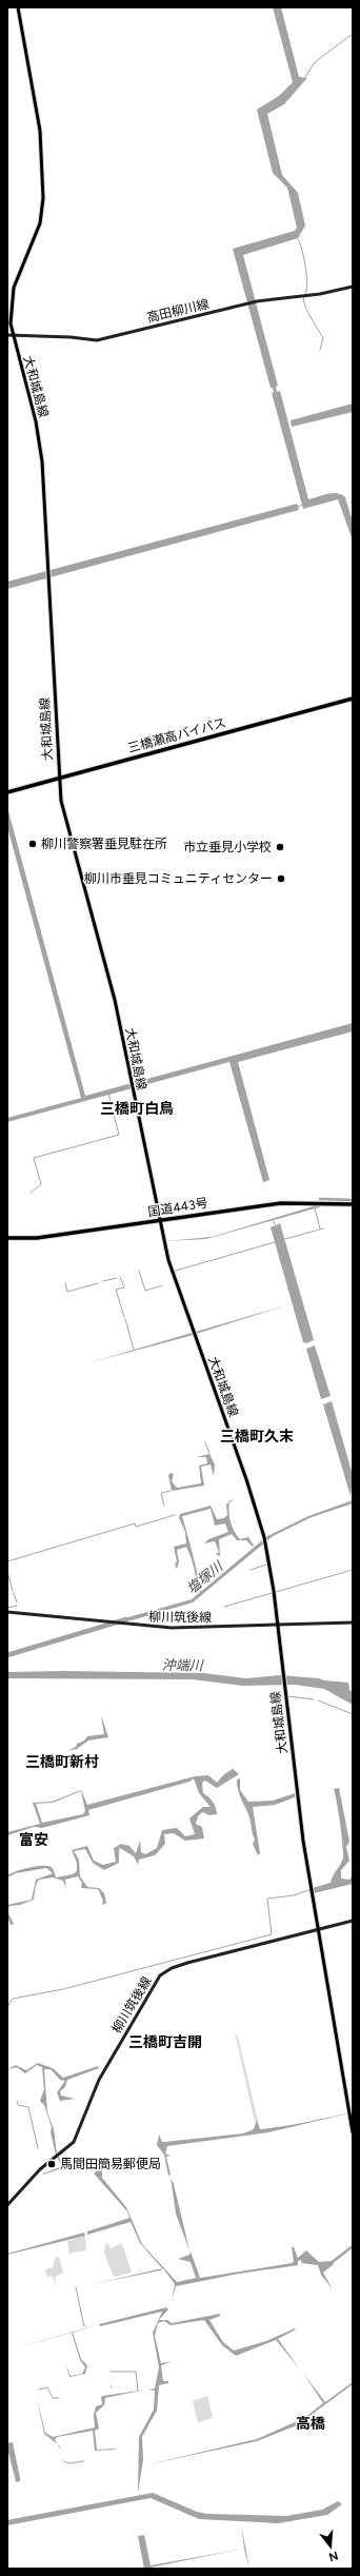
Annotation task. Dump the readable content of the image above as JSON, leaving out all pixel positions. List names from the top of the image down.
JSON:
{
  "streets": {
    "highway": ["三橋瀬高バイパス", "国道443号"],
    "main road": ["高田柳川線", "大和城島線", "柳川筑後線"]
  },
  "crossings": [
    ["高田柳川線", "大和城島線"],
    ["大和城島線", "三橋瀬高バイパス"],
    ["大和城島線", "国道443号"],
    ["大和城島線", "柳川筑後線"]
  ],
  "districts": [
    "三橋町白鳥",
    "三橋町久末",
    "三橋町新村",
    "富安",
    "三橋町吉開",
    "高橋"
  ],
  "water": ["塩塚川", "沖端川"],
  "places": [
    "柳川警察署垂見駐在所",
    "市立垂見小学校",
    "柳川市垂見コミュニティセンター",
    "馬間田簡易郵便局"
  ],
  "north": "bottom"
}
